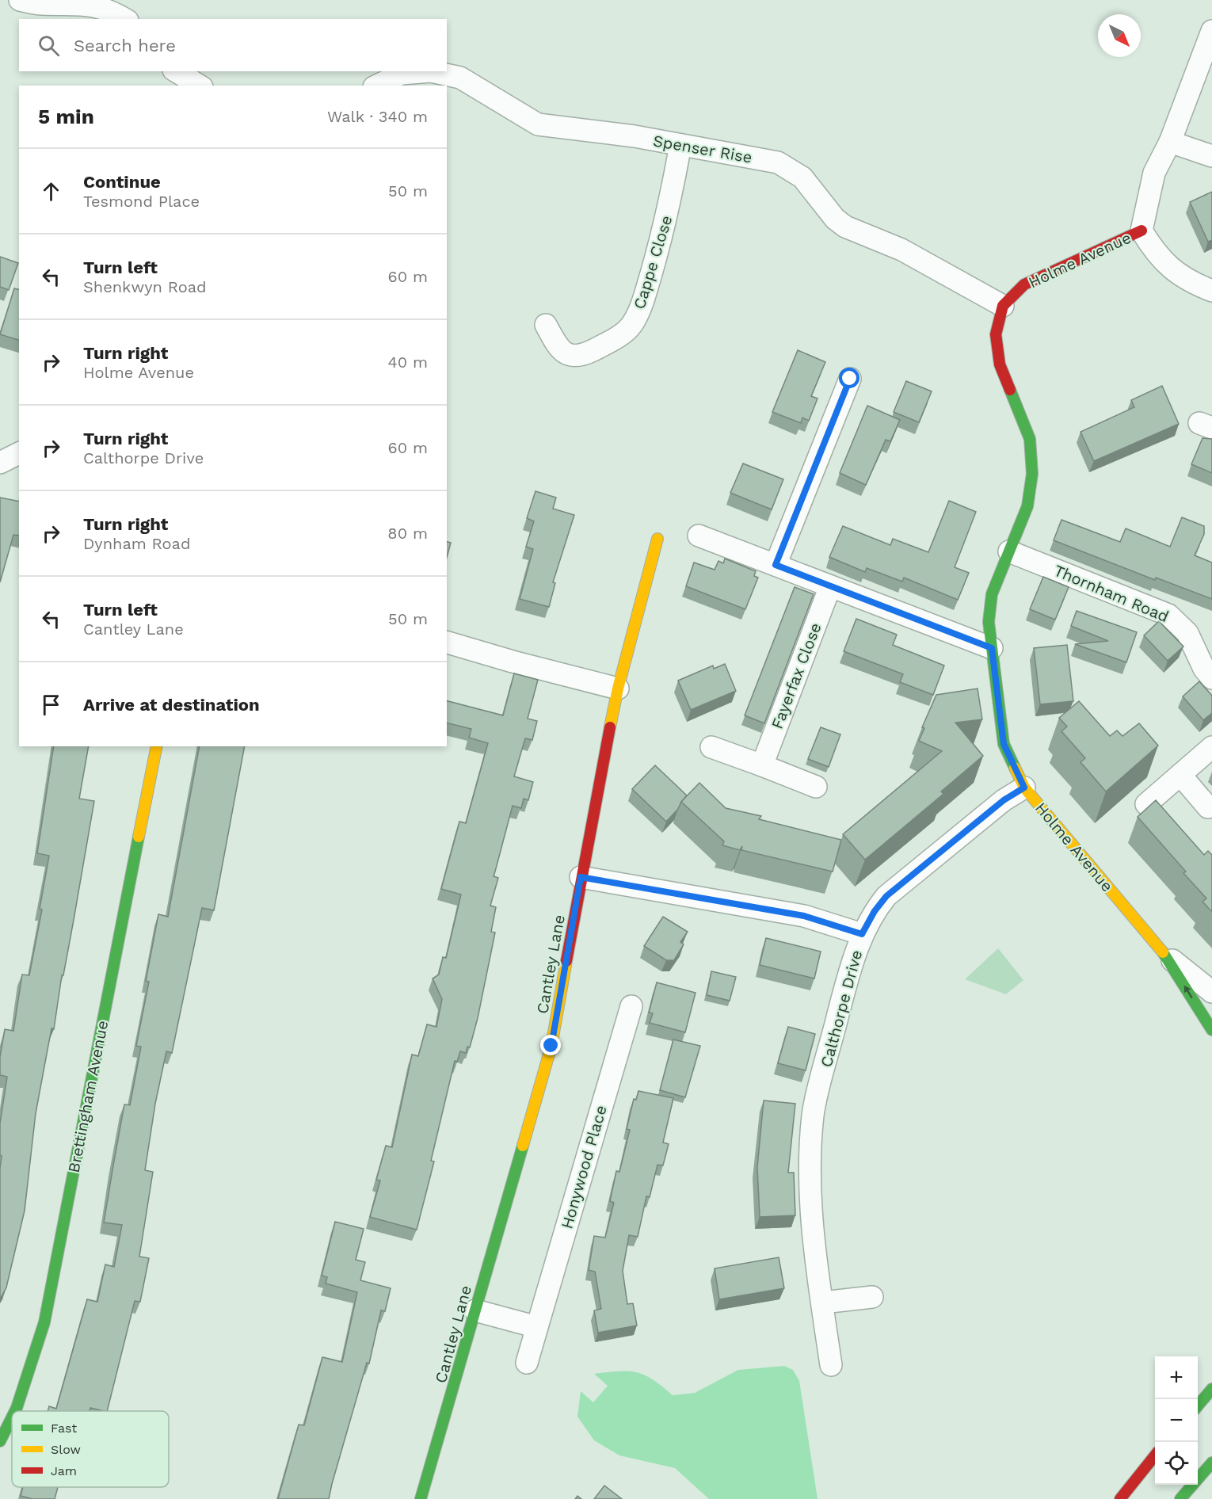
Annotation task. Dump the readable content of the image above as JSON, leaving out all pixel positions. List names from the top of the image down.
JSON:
{
  "streets": {
    "main road": ["Holme Avenue", "Cantley Lane", "Brettingham Avenue"],
    "street": [
      "Spenser Rise",
      "Cappe Close",
      "Thornham Road",
      "Fayerfax Close",
      "Calthorpe Drive",
      "Honywood Place"
    ]
  },
  "crossings": [
    ["Spenser Rise", "Holme Avenue"],
    ["Spenser Rise", "Cappe Close"],
    ["Holme Avenue", "Thornham Road"],
    ["Holme Avenue", "Calthorpe Drive"]
  ],
  "legend": ["Fast", "Slow", "Jam"],
  "north": "bottom right",
  "page": {
    "search": "Search here",
    "heading": ["5 min", "Walk · 340 m"],
    "list": [
      ["Continue", "Tesmond Place", "50 m"],
      ["Turn left", "Shenkwyn Road", "60 m"],
      ["Turn right", "Holme Avenue", "40 m"],
      ["Turn right", "Calthorpe Drive", "60 m"],
      ["Turn right", "Dynham Road", "80 m"],
      ["Turn left", "Cantley Lane", "50 m"],
      "Arrive at destination"
    ],
    "map_buttons": ["+", "−"]
  }
}
